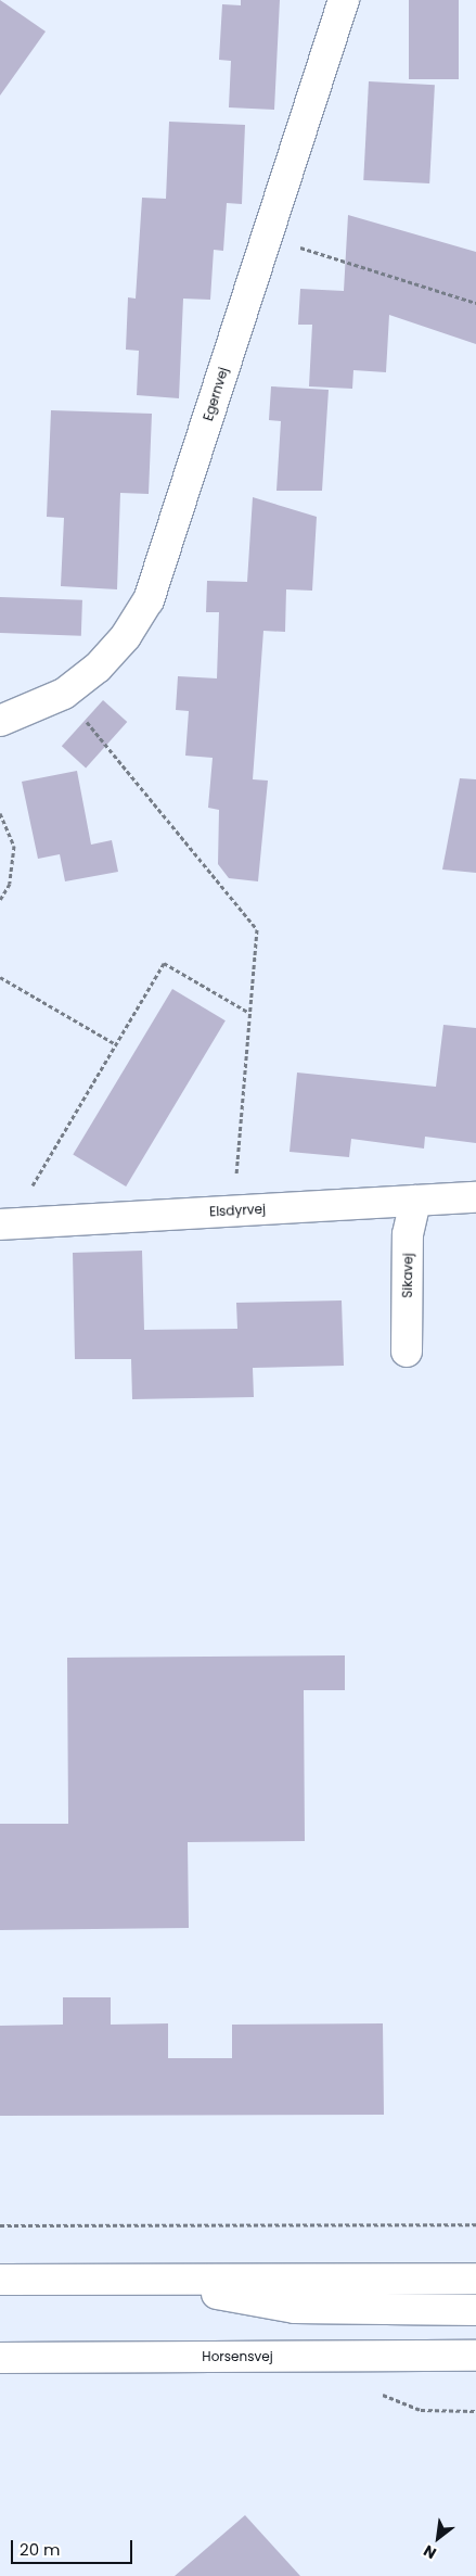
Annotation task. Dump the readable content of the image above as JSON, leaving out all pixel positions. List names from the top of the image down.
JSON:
{
  "streets": {
    "street": [
      "Egernvej",
      "Elsdyrvej",
      "Sikavej",
      "Horsensvej"
    ]
  },
  "crossings": [
    ["Elsdyrvej", "Sikavej"]
  ],
  "scale_bar": "20 m",
  "north": "bottom left"
}
